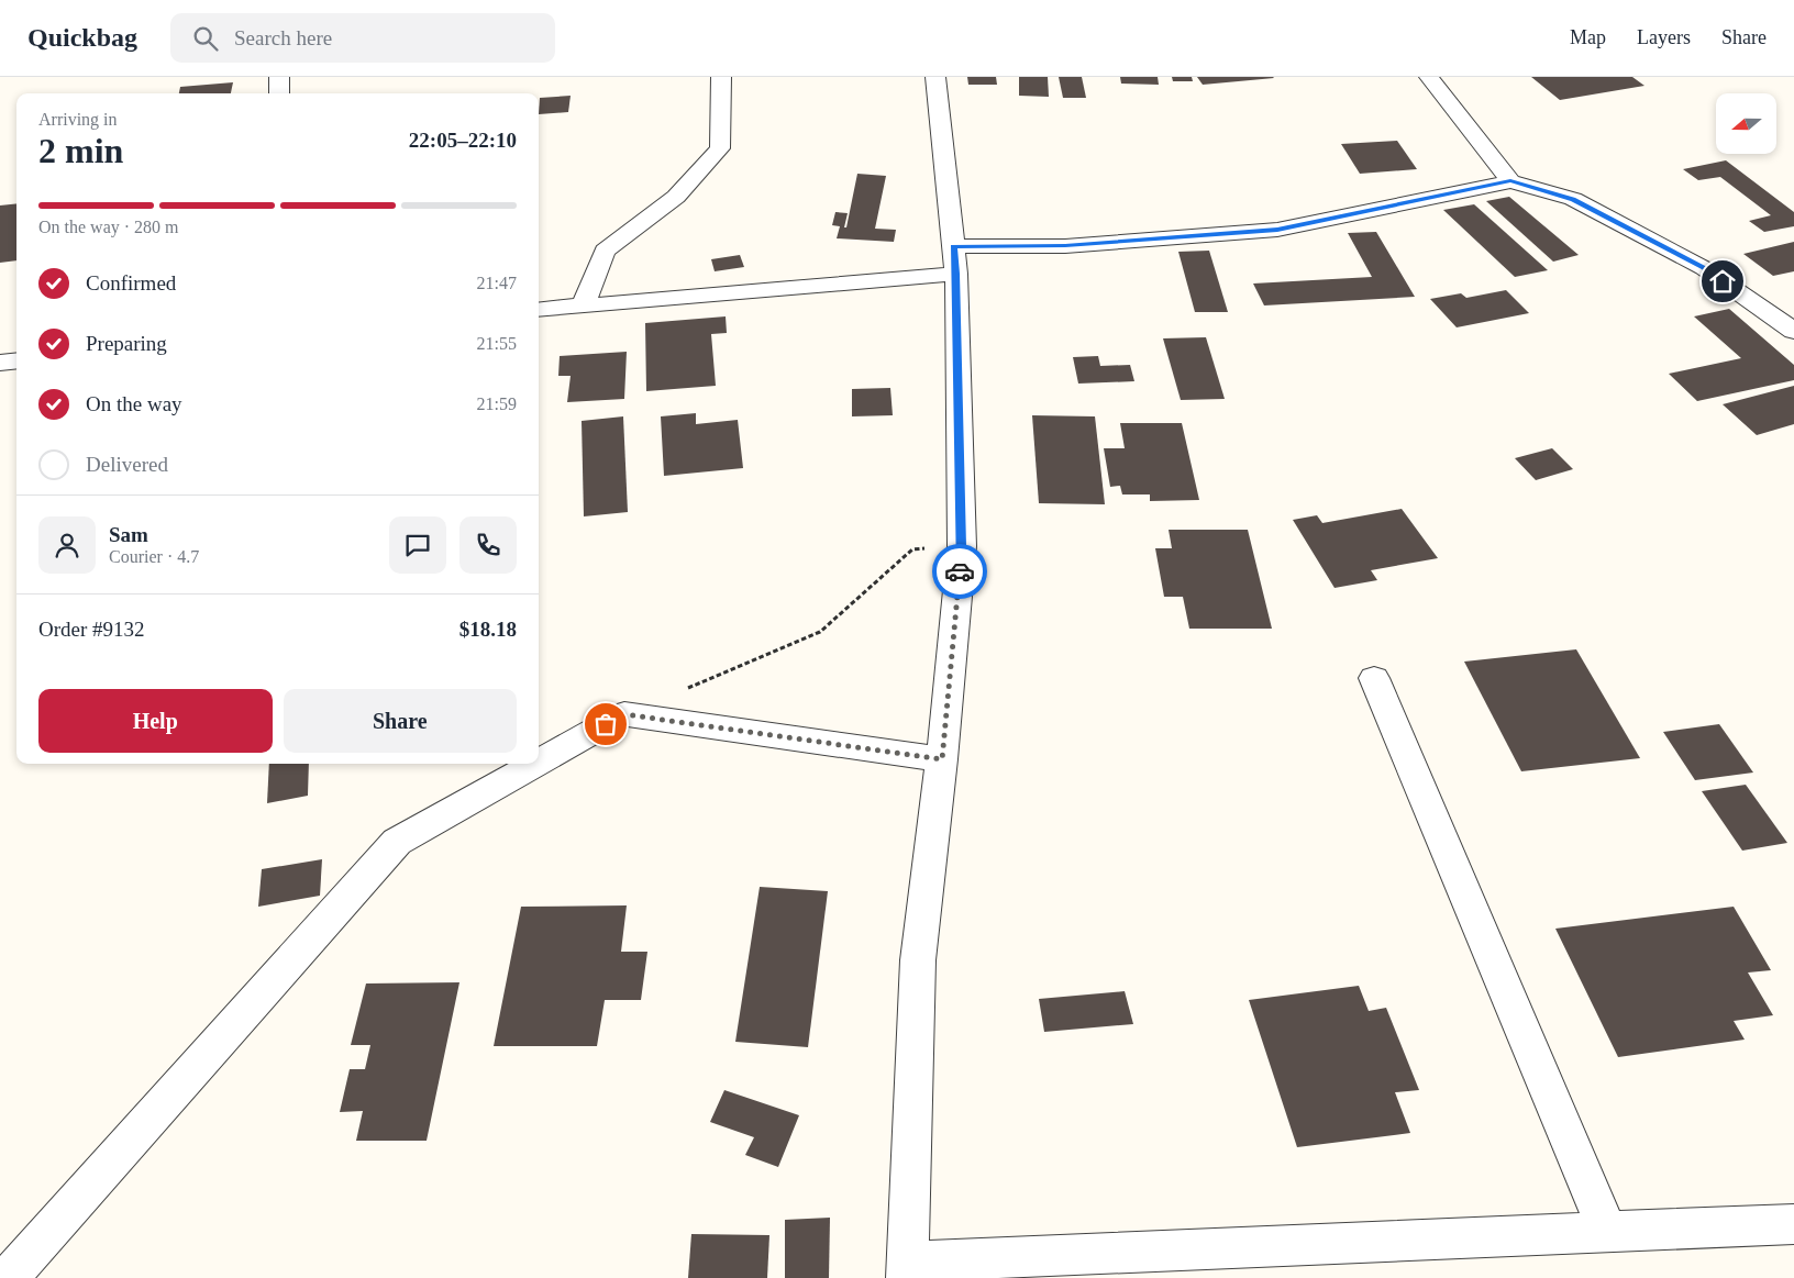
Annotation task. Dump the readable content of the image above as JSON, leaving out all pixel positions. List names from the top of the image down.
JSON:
{
  "north": "left",
  "page": {
    "header": "Quickbag",
    "search": "Search here",
    "nav": ["Map", "Layers", "Share"],
    "heading": ["2 min", "Arriving in", "22:05–22:10"],
    "panel": [
      "Sam",
      "Courier · 4.7",
      "Order #9132",
      "$18.18"
    ],
    "bar": "On the way · 280 m",
    "list": [
      ["Confirmed", "21:47"],
      ["Preparing", "21:55"],
      ["On the way", "21:59"],
      "Delivered"
    ],
    "buttons": ["Help", "Share"]
  }
}
